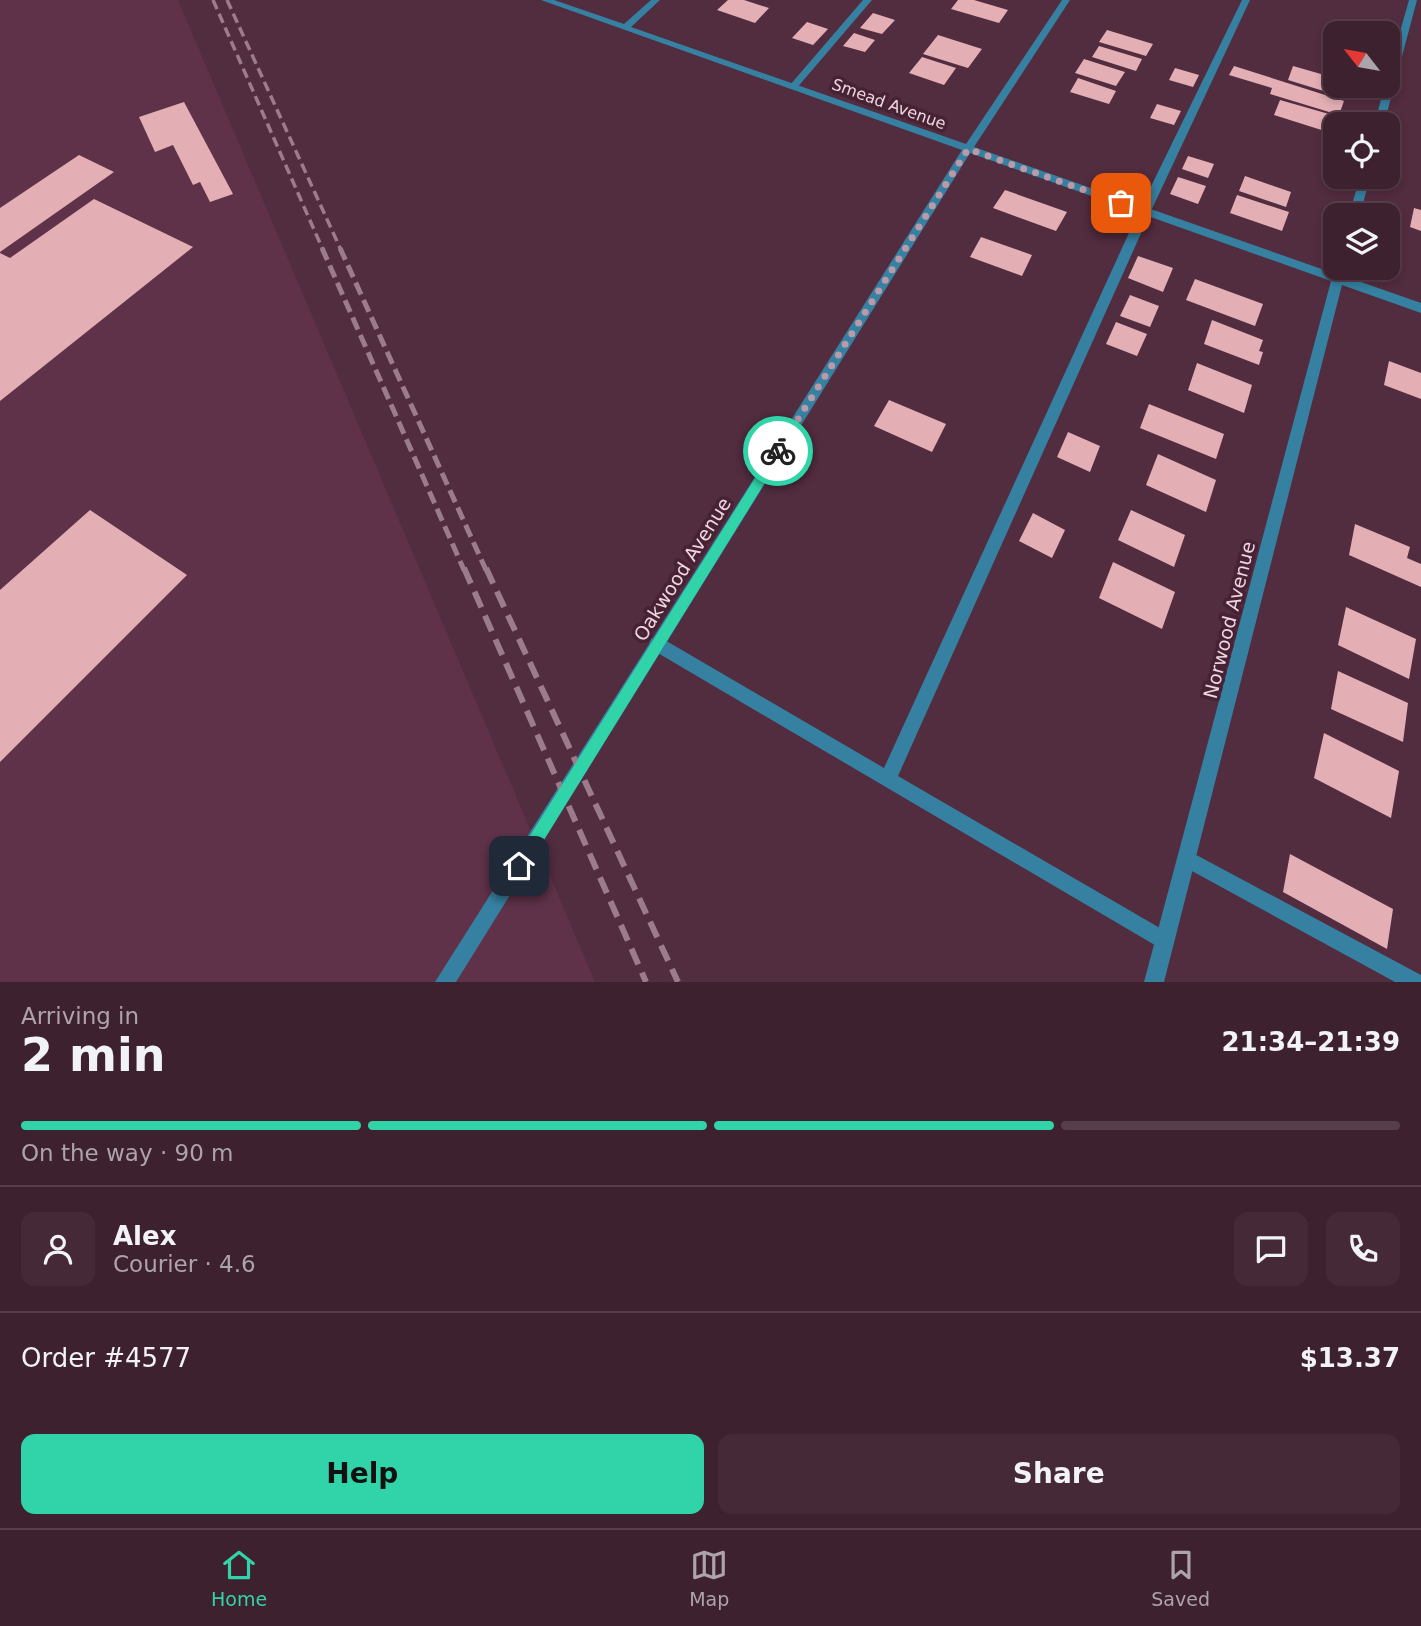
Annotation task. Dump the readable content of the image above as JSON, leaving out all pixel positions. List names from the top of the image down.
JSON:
{
  "streets": {
    "street": ["Smead Avenue", "Oakwood Avenue", "Norwood Avenue"]
  },
  "crossings": [
    ["Smead Avenue", "Oakwood Avenue"]
  ],
  "north": "top left",
  "page": {
    "heading": ["2 min", "Arriving in", "21:34–21:39"],
    "panel": [
      "Alex",
      "Courier · 4.6",
      "Order #4577",
      "$13.37"
    ],
    "bar": "On the way · 90 m",
    "buttons": ["Help", "Share"],
    "tabs": ["Home", "Map", "Saved"]
  }
}
